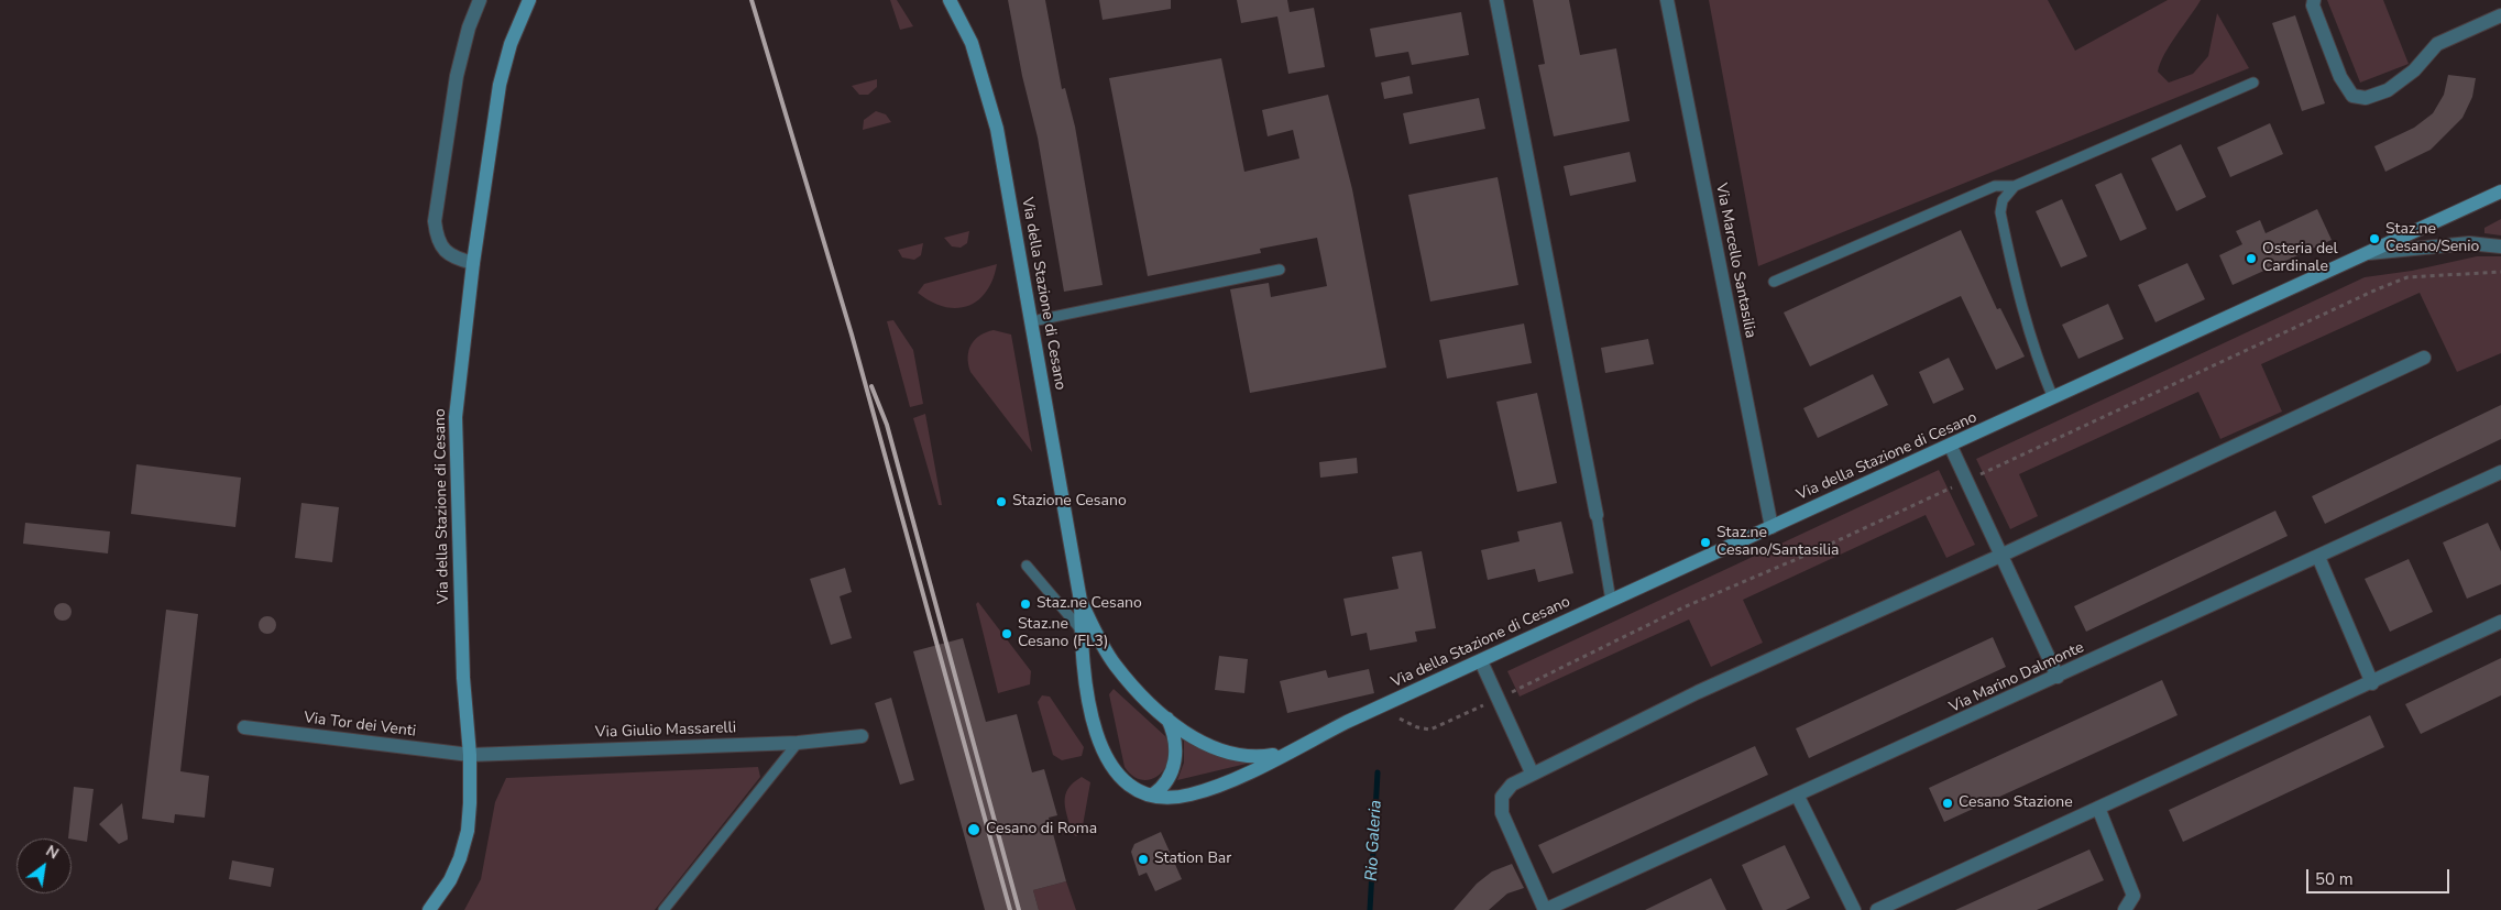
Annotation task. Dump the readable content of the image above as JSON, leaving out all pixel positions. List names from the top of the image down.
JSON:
{
  "streets": {
    "street": [
      "Via Marcello Santasilia",
      "Via della Stazione di Cesano",
      "Via Marino Dalmonte",
      "Via Tor dei Venti",
      "Via Giulio Massarelli"
    ]
  },
  "crossings": [
    ["Via Marcello Santasilia", "Via della Stazione di Cesano"],
    ["Via della Stazione di Cesano", "Via Tor dei Venti"],
    ["Via della Stazione di Cesano", "Via Giulio Massarelli"],
    ["Via Tor dei Venti", "Via Giulio Massarelli"]
  ],
  "water": ["Rio Galeria"],
  "places": [
    "Staz.ne Cesano/Senio",
    "Osteria del Cardinale",
    "Stazione Cesano",
    "Staz.ne Cesano/Santasilia",
    "Staz.ne Cesano",
    "Staz.ne Cesano (FL3)",
    "Cesano Stazione",
    "Cesano di Roma",
    "Station Bar"
  ],
  "scale_bar": "50 m",
  "north": "top right"
}
